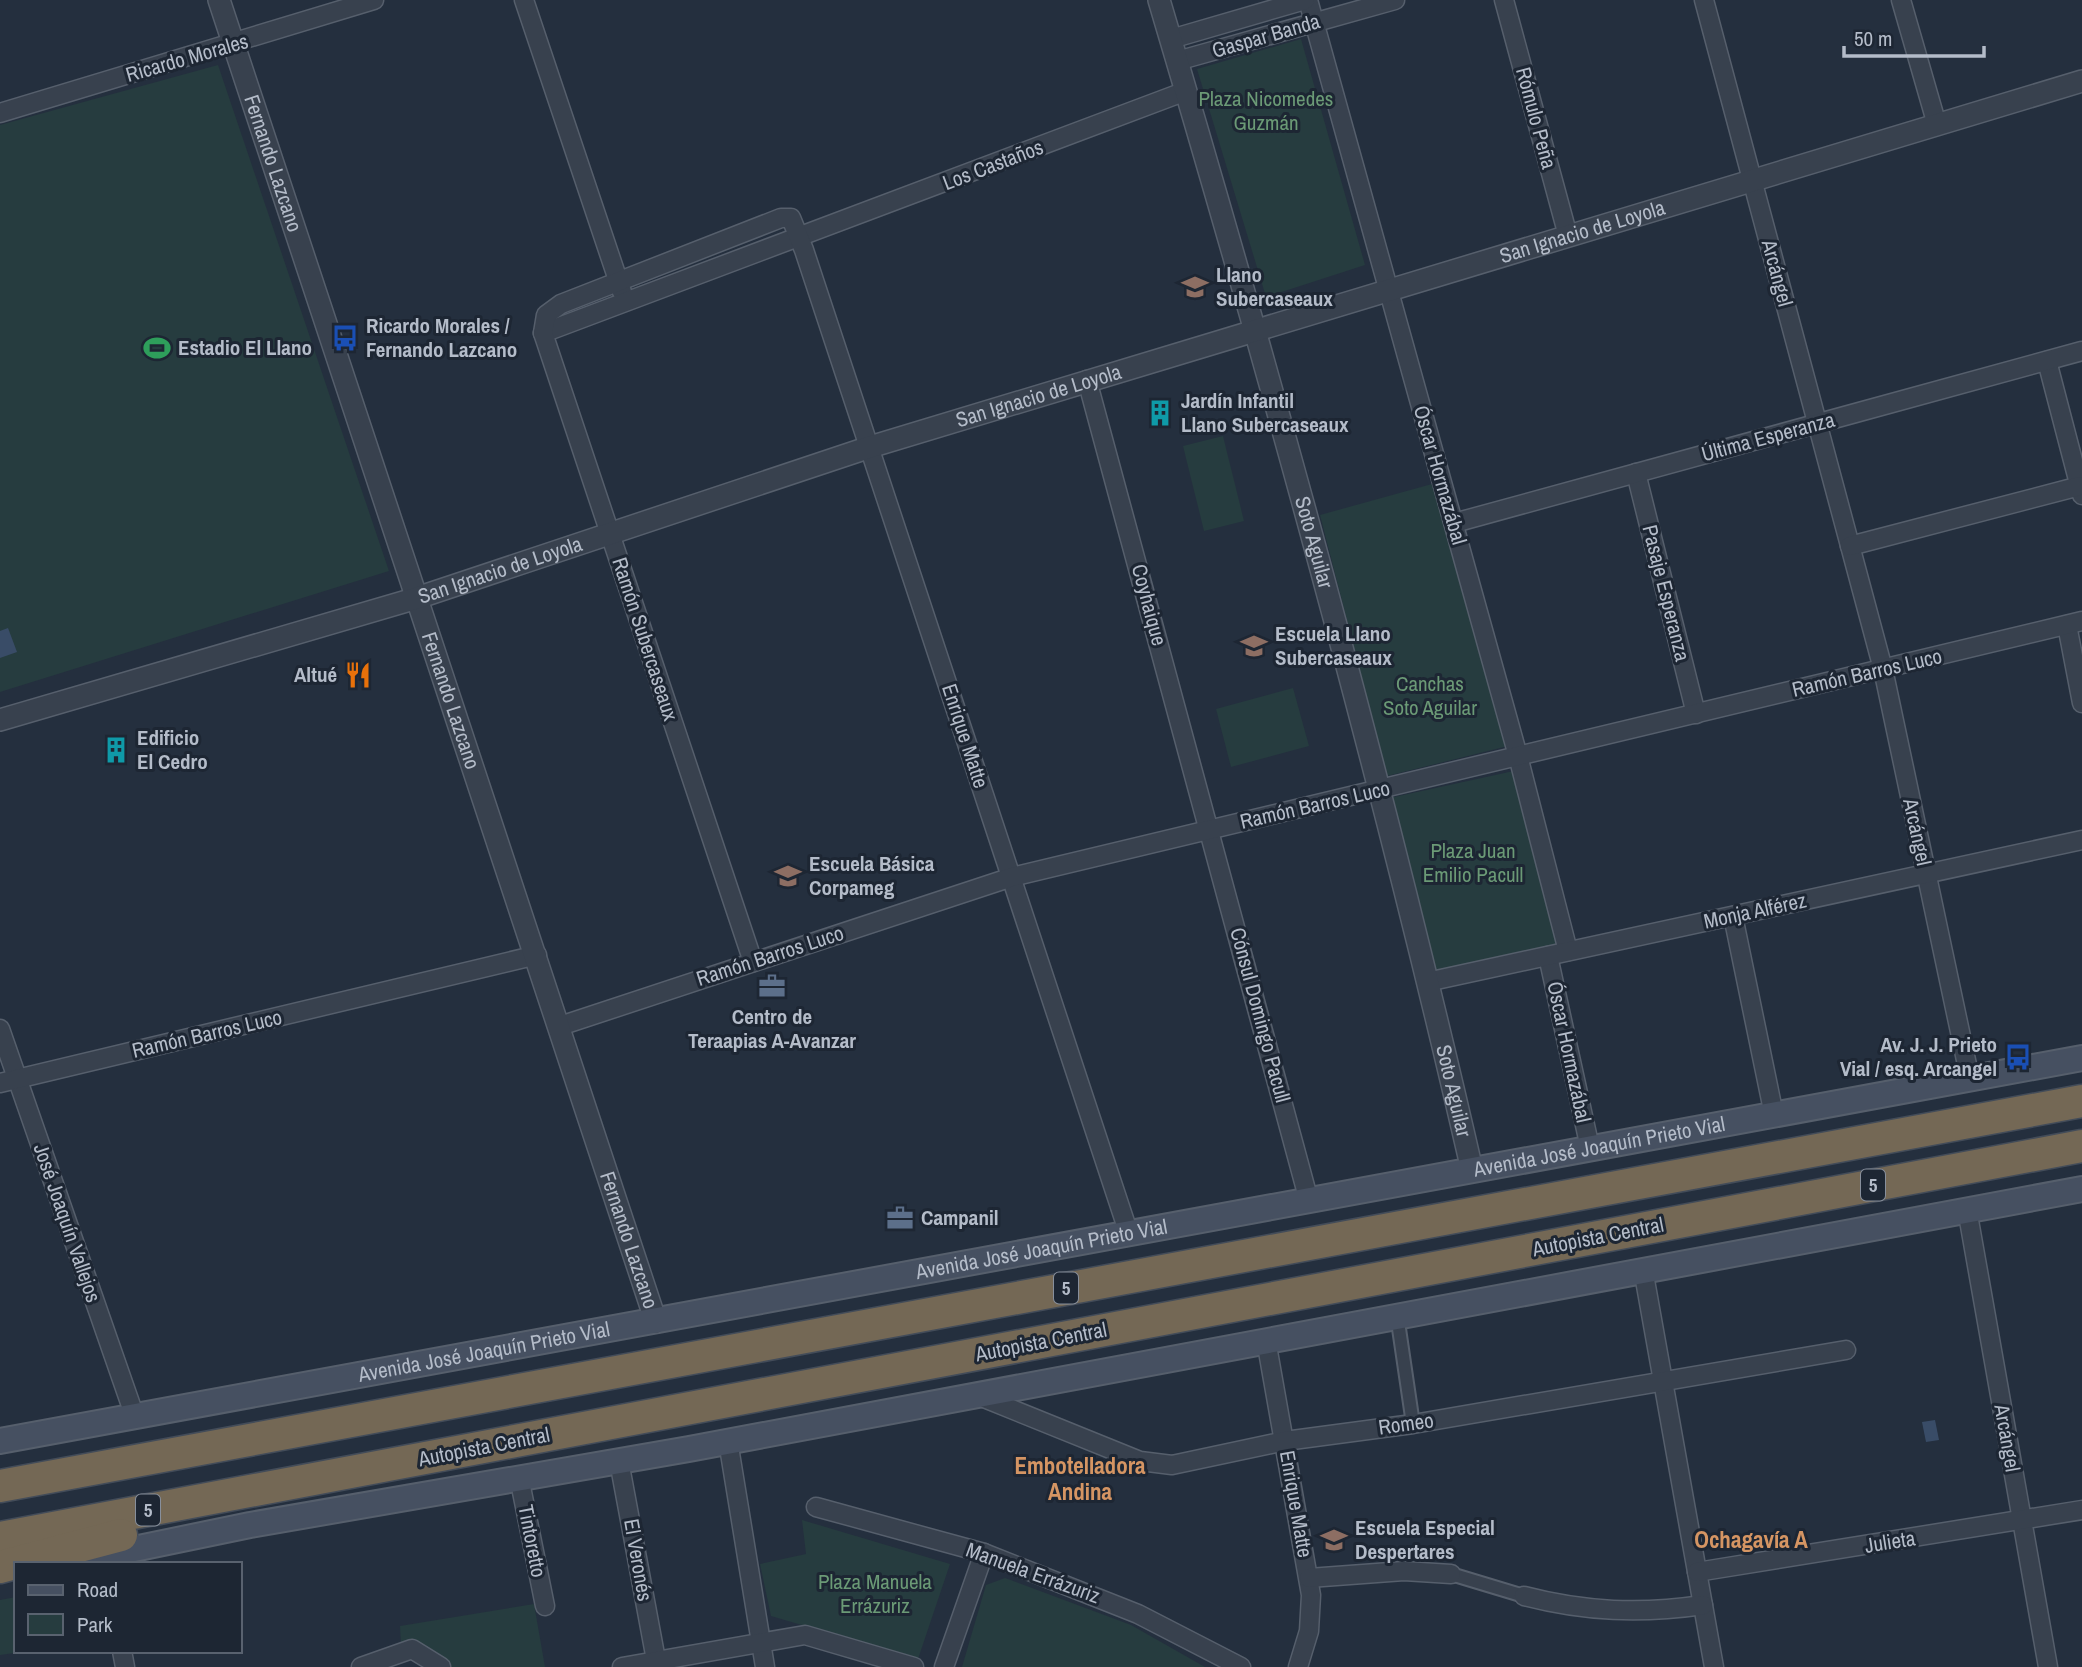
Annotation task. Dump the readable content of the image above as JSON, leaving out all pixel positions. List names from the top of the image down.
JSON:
{
  "streets": {
    "highway": ["5", "Autopista Central"],
    "main road": ["Avenida José Joaquín Prieto Vial"],
    "street": [
      "Gaspar Banda",
      "Ricardo Morales",
      "Rómulo Peña",
      "Fernando Lazcano",
      "Los Castaños",
      "San Ignacio de Loyola",
      "Arcángel",
      "Última Esperanza",
      "Óscar Hormazábal",
      "Soto Aguilar",
      "Pasaje Esperanza",
      "Coyhaique",
      "Ramón Subercaseaux",
      "Ramón Barros Luco",
      "Enrique Matte",
      "Monja Alférez",
      "Cónsul Domingo Pacull",
      "José Joaquín Vallejos",
      "Romeo",
      "Tintoretto",
      "Julieta",
      "El Veronés",
      "Manuela Errázuriz"
    ]
  },
  "crossings": [
    ["Gaspar Banda", "Óscar Hormazábal"],
    ["Gaspar Banda", "Soto Aguilar"],
    ["Ricardo Morales", "Fernando Lazcano"],
    ["Rómulo Peña", "San Ignacio de Loyola"],
    ["Fernando Lazcano", "San Ignacio de Loyola"],
    ["Fernando Lazcano", "Ramón Barros Luco"],
    ["Fernando Lazcano", "Avenida José Joaquín Prieto Vial"],
    ["Los Castaños", "Soto Aguilar"],
    ["Los Castaños", "Ramón Subercaseaux"],
    ["Los Castaños", "Enrique Matte"],
    ["San Ignacio de Loyola", "Arcángel"],
    ["San Ignacio de Loyola", "Óscar Hormazábal"],
    ["San Ignacio de Loyola", "Soto Aguilar"],
    ["San Ignacio de Loyola", "Coyhaique"],
    ["San Ignacio de Loyola", "Ramón Subercaseaux"],
    ["San Ignacio de Loyola", "Enrique Matte"],
    ["Arcángel", "Última Esperanza"],
    ["Arcángel", "Ramón Barros Luco"],
    ["Arcángel", "Monja Alférez"],
    ["Arcángel", "Avenida José Joaquín Prieto Vial"],
    ["Arcángel", "Julieta"],
    ["Última Esperanza", "Óscar Hormazábal"],
    ["Última Esperanza", "Pasaje Esperanza"],
    ["Óscar Hormazábal", "Ramón Barros Luco"],
    ["Óscar Hormazábal", "Monja Alférez"],
    ["Óscar Hormazábal", "Avenida José Joaquín Prieto Vial"],
    ["Soto Aguilar", "Ramón Barros Luco"],
    ["Soto Aguilar", "Monja Alférez"],
    ["Soto Aguilar", "Avenida José Joaquín Prieto Vial"],
    ["Pasaje Esperanza", "Ramón Barros Luco"],
    ["Coyhaique", "Ramón Barros Luco"],
    ["Coyhaique", "Cónsul Domingo Pacull"],
    ["Ramón Subercaseaux", "Ramón Barros Luco"],
    ["Ramón Barros Luco", "Enrique Matte"],
    ["Ramón Barros Luco", "Cónsul Domingo Pacull"],
    ["Ramón Barros Luco", "José Joaquín Vallejos"],
    ["Enrique Matte", "Avenida José Joaquín Prieto Vial"],
    ["Enrique Matte", "Romeo"],
    ["Cónsul Domingo Pacull", "Avenida José Joaquín Prieto Vial"],
    ["Avenida José Joaquín Prieto Vial", "José Joaquín Vallejos"]
  ],
  "districts": ["Embotelladora Andina", "Ochagavía A"],
  "parks": [
    "Plaza Nicomedes Guzmán",
    "Canchas Soto Aguilar",
    "Plaza Juan Emilio Pacull",
    "Plaza Manuela Errázuriz"
  ],
  "places": {
    "school or university": [
      "Llano Subercaseaux",
      "Escuela Llano Subercaseaux",
      "Escuela Básica Corpameg",
      "Escuela Especial Despertares"
    ],
    "bus stop": ["Ricardo Morales / Fernando Lazcano", "Av. J. J. Prieto Vial / esq. Arcangel"],
    "sports": ["Estadio El Llano"],
    "building": ["Jardín Infantil Llano Subercaseaux", "Edificio El Cedro"],
    "restaurant": ["Altué"],
    "office": ["Centro de Teraapias A-Avanzar", "Campanil"]
  },
  "legend": ["Road", "Park"],
  "scale_bar": "50 m"
}
